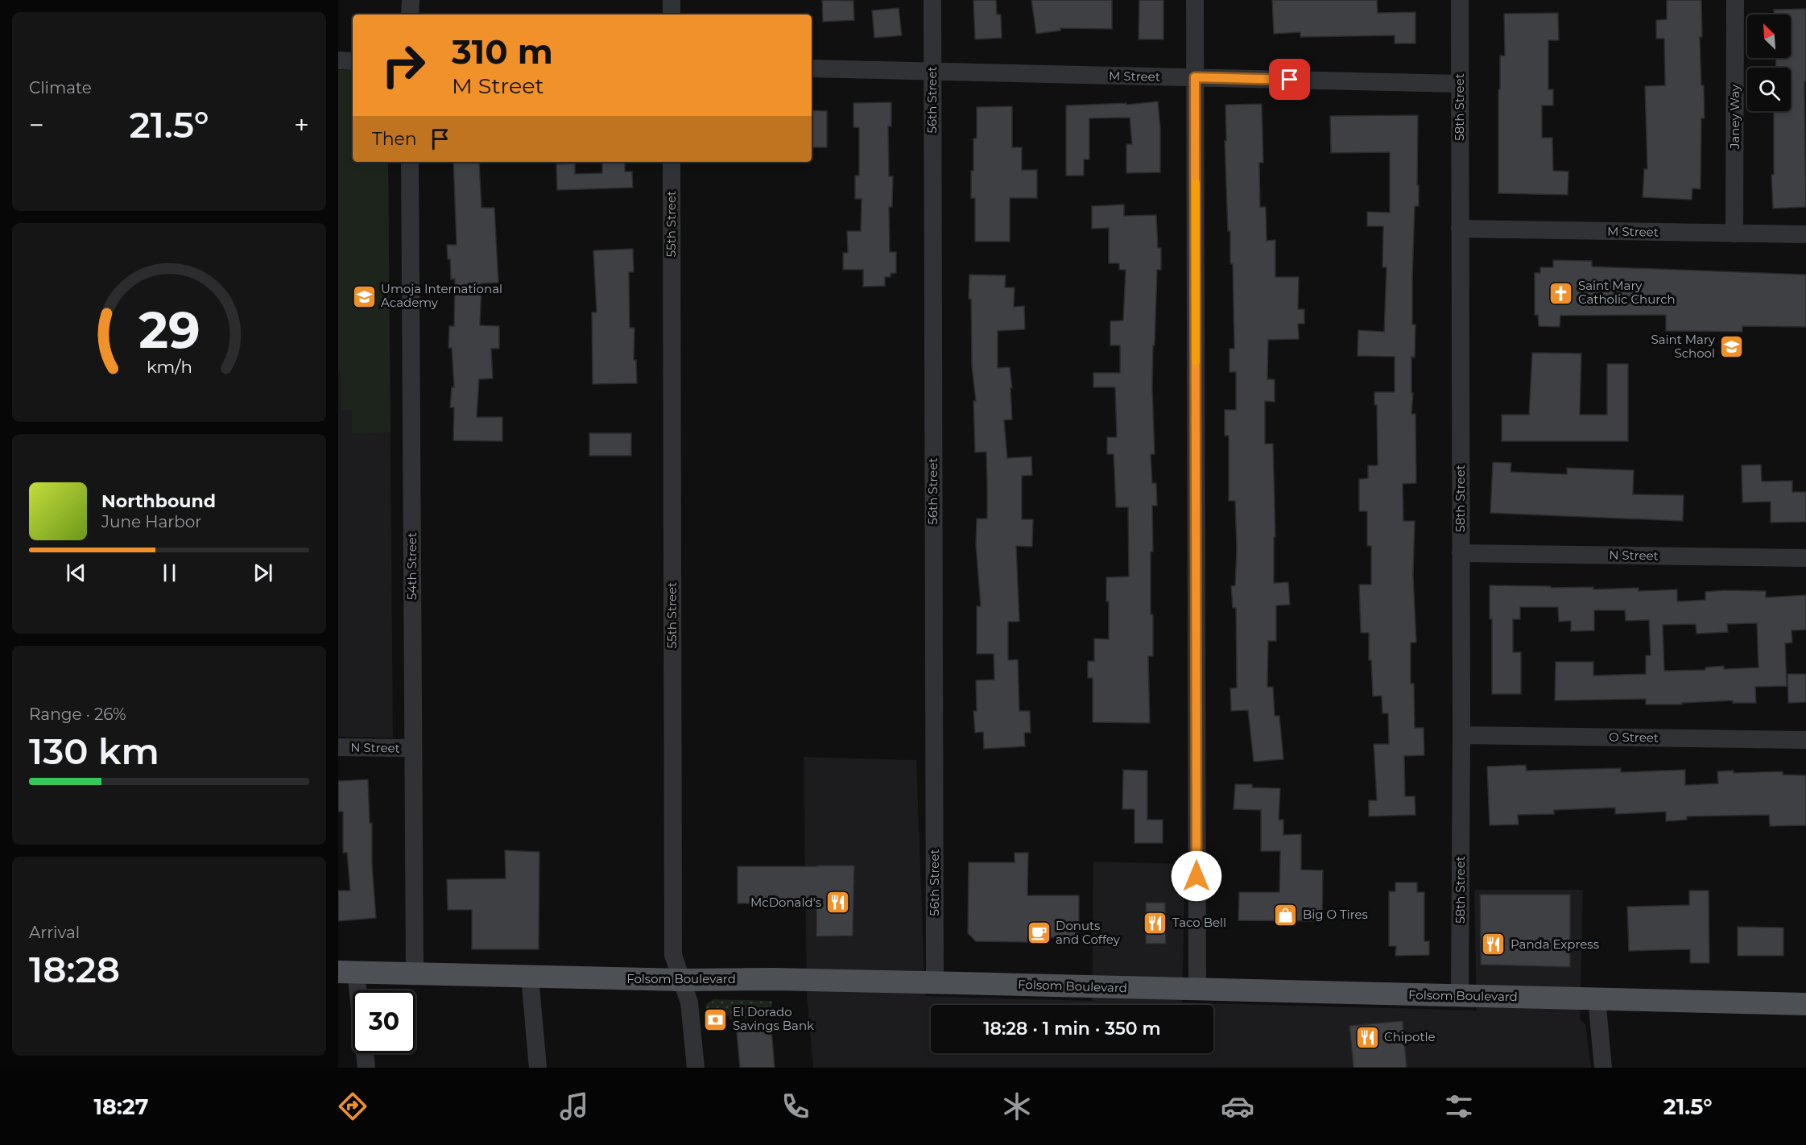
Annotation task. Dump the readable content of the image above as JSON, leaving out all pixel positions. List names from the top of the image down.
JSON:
{
  "streets": {
    "main road": ["Folsom Boulevard"],
    "street": [
      "M Street",
      "56th Street",
      "58th Street",
      "Janey Way",
      "55th Street",
      "N Street",
      "54th Street",
      "O Street"
    ]
  },
  "crossings": [
    ["M Street", "56th Street"],
    ["M Street", "58th Street"],
    ["M Street", "Janey Way"],
    ["56th Street", "Folsom Boulevard"],
    ["58th Street", "N Street"],
    ["58th Street", "O Street"],
    ["58th Street", "Folsom Boulevard"],
    ["55th Street", "Folsom Boulevard"],
    ["N Street", "54th Street"],
    ["54th Street", "Folsom Boulevard"]
  ],
  "places": {
    "church": ["Saint Mary Catholic Church"],
    "school or university": ["Umoja International Academy", "Saint Mary School"],
    "restaurant": [
      "McDonald's",
      "Taco Bell",
      "Panda Express",
      "Chipotle"
    ],
    "shop": ["Big O Tires"],
    "cafe": ["Donuts and Coffey"],
    "bank": ["El Dorado Savings Bank"]
  },
  "north": "top left",
  "page": {
    "tile": [
      "Climate",
      ["Range · 26%", "130 km"],
      ["Arrival", "18:28"]
    ],
    "turn": ["310 m", "M Street"],
    "heat": ["−", "21.5°", "+"],
    "then": "Then",
    "song": ["Northbound", "June Harbor"],
    "limit": "30",
    "trip": "18:28 · 1 min · 350 m",
    "tabs": ["18:27", "21.5°"],
    "gauge": ["29", "km/h"]
  }
}
